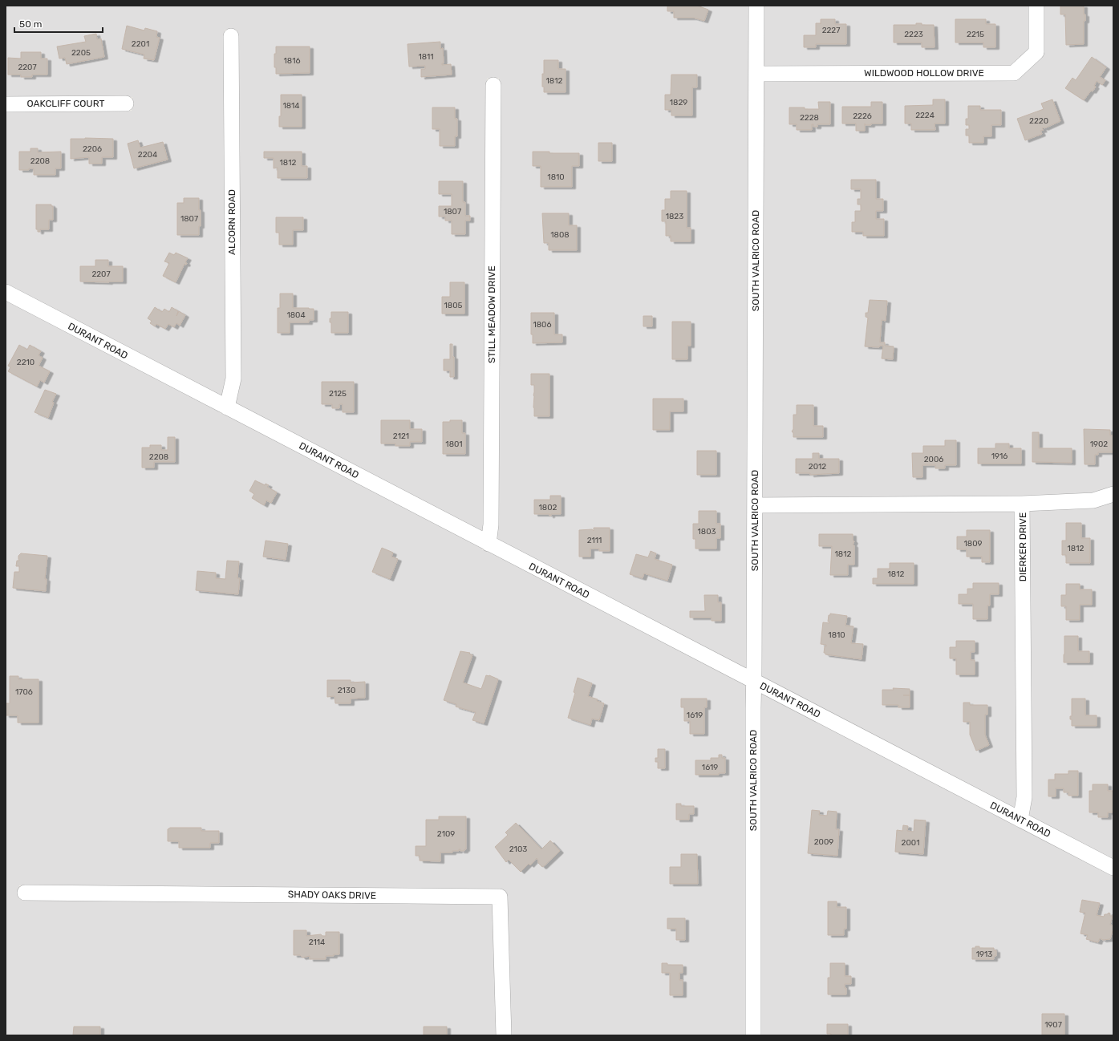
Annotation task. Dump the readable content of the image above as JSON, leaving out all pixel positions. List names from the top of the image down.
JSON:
{
  "streets": {
    "street": [
      "WILDWOOD HOLLOW DRIVE",
      "OAKCLIFF COURT",
      "ALCORN ROAD",
      "SOUTH VALRICO ROAD",
      "STILL MEADOW DRIVE",
      "DURANT ROAD",
      "DIERKER DRIVE",
      "SHADY OAKS DRIVE"
    ]
  },
  "crossings": [
    ["WILDWOOD HOLLOW DRIVE", "SOUTH VALRICO ROAD"],
    ["ALCORN ROAD", "DURANT ROAD"],
    ["SOUTH VALRICO ROAD", "DURANT ROAD"],
    ["SOUTH VALRICO ROAD", "DIERKER DRIVE"],
    ["STILL MEADOW DRIVE", "DURANT ROAD"],
    ["DURANT ROAD", "DIERKER DRIVE"]
  ],
  "house_numbers": [
    "2227",
    "2223",
    "2215",
    "2201",
    "2205",
    "1811",
    "1816",
    "2207",
    "1812",
    "1829",
    "1814",
    "2224",
    "2226",
    "2228",
    "2220",
    "2206",
    "2204",
    "2208",
    "1812",
    "1810",
    "1807",
    "1823",
    "1807",
    "1808",
    "2207",
    "1805",
    "1804",
    "1806",
    "2210",
    "2125",
    "2121",
    "1801",
    "1902",
    "1916",
    "2208",
    "2006",
    "2012",
    "1802",
    "1803",
    "2111",
    "1809",
    "1812",
    "1812",
    "1812",
    "1810",
    "2130",
    "1706",
    "1619",
    "1619",
    "2109",
    "2009",
    "2001",
    "2103",
    "2114",
    "1913",
    "1907"
  ],
  "scale_bar": "50 m"
}
